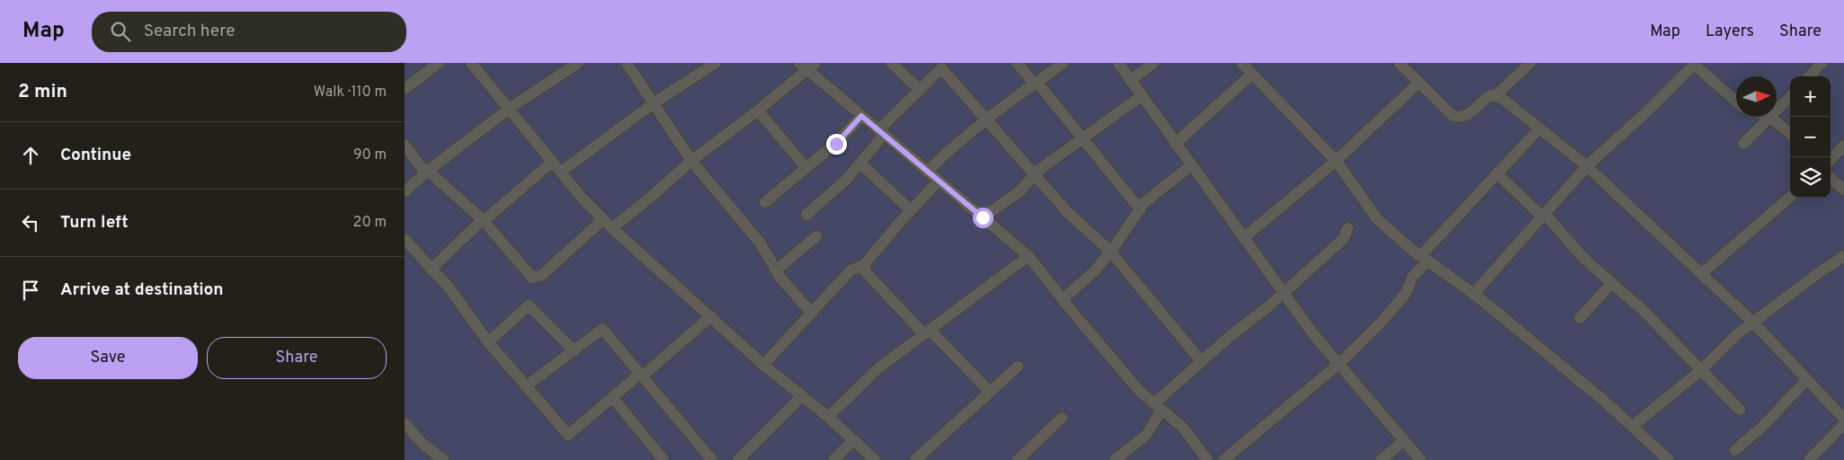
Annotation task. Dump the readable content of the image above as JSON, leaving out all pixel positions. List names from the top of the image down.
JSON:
{
  "north": "right",
  "page": {
    "header": "Map",
    "search": "Search here",
    "nav": ["Map", "Layers", "Share"],
    "heading": ["2 min", "Walk · 110 m"],
    "map_buttons": ["+", "−"],
    "list": [
      ["Continue", "90 m"],
      ["Turn left", "20 m"],
      "Arrive at destination"
    ],
    "buttons": ["Save", "Share"]
  }
}
